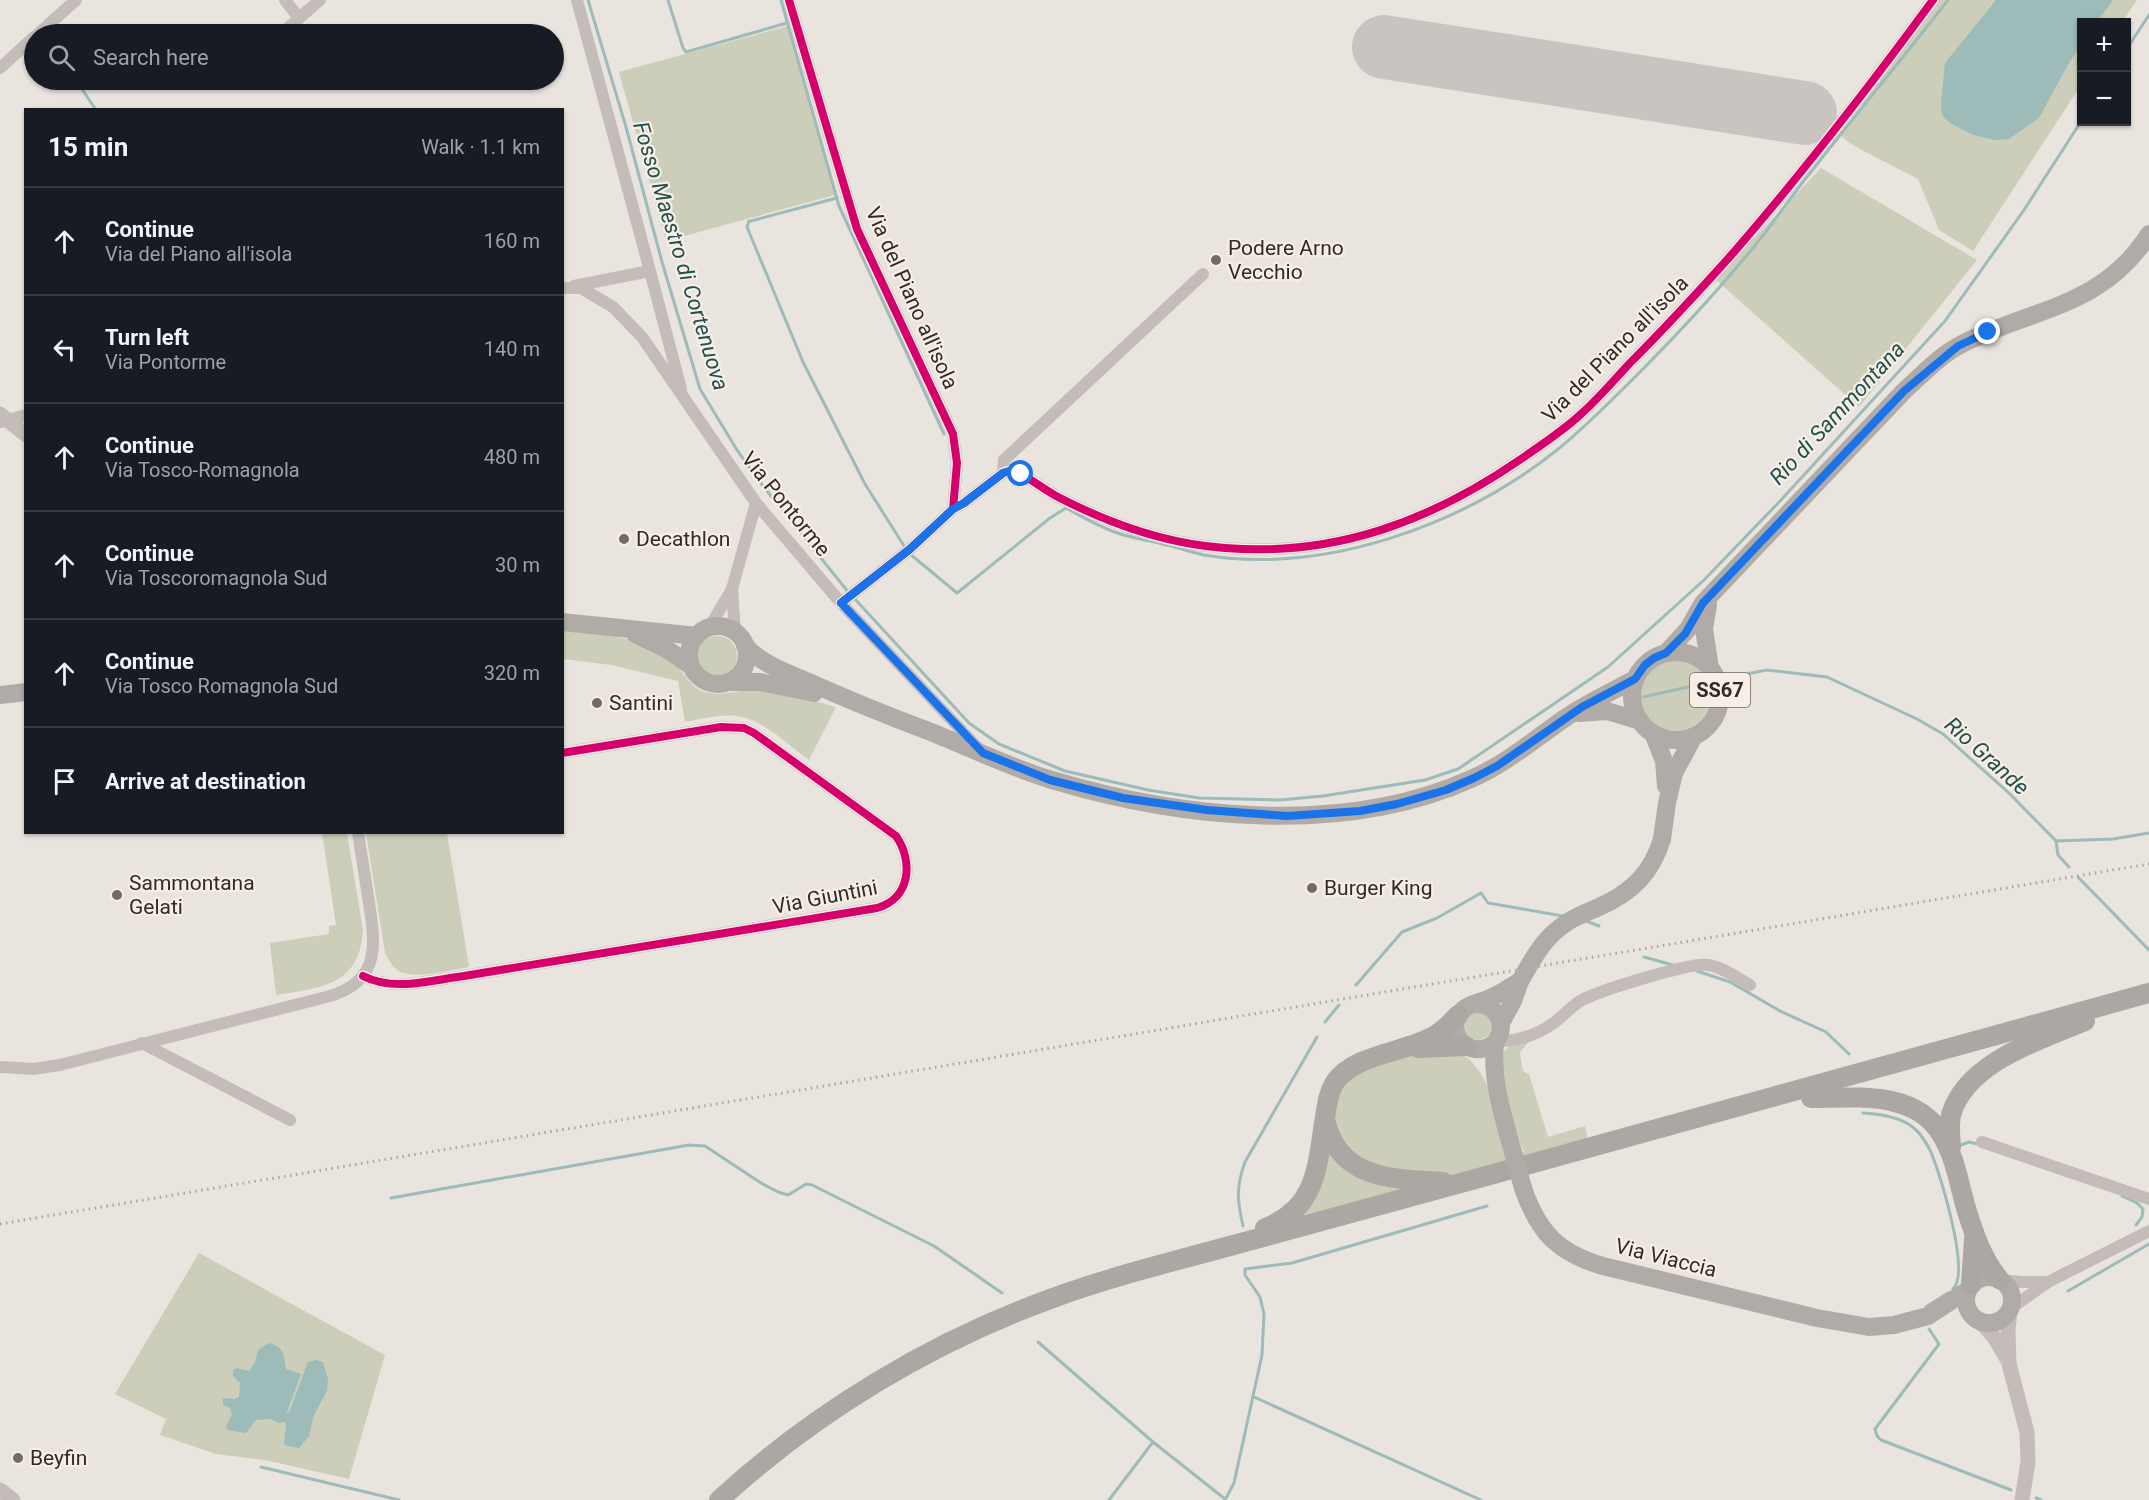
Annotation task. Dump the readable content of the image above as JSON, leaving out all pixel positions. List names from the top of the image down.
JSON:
{
  "streets": {
    "main road": ["SS67", "Via Viaccia"],
    "street": ["Via del Piano all'isola", "Via Pontorme", "Via Giuntini"]
  },
  "crossings": [
    ["Via Pontorme", "SS67"]
  ],
  "water": ["Fosso Maestro di Cortenuova", "Rio di Sammontana", "Rio Grande"],
  "places": [
    "Podere Arno Vecchio",
    "Decathlon",
    "Santini",
    "Burger King",
    "Sammontana Gelati",
    "Beyfin"
  ],
  "page": {
    "map_buttons": ["+", "−"],
    "search": "Search here",
    "heading": ["15 min", "Walk · 1.1 km"],
    "list": [
      ["Continue", "Via del Piano all'isola", "160 m"],
      ["Turn left", "Via Pontorme", "140 m"],
      ["Continue", "Via Tosco-Romagnola", "480 m"],
      ["Continue", "Via Toscoromagnola Sud", "30 m"],
      ["Continue", "Via Tosco Romagnola Sud", "320 m"],
      "Arrive at destination"
    ]
  }
}
